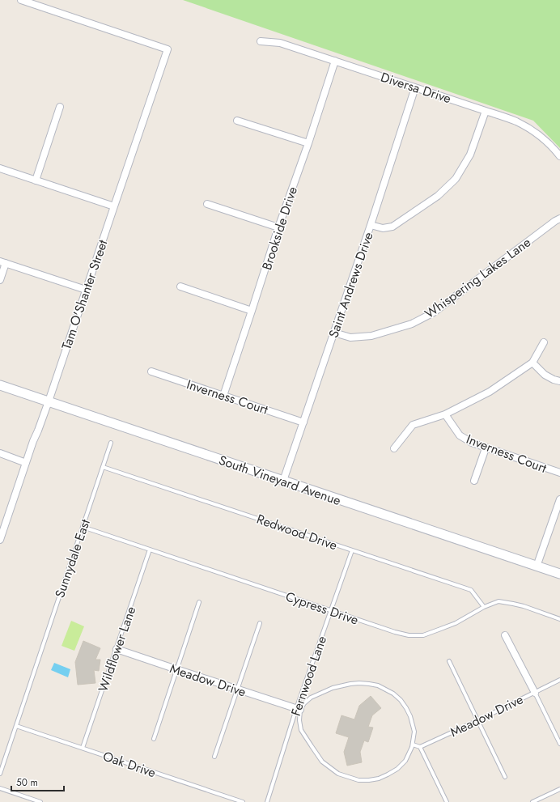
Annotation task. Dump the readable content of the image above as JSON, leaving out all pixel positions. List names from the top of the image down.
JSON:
{
  "streets": {
    "main road": ["South Vineyard Avenue"],
    "street": [
      "Diversa Drive",
      "Brookside Drive",
      "Whispering Lakes Lane",
      "Saint Andrews Drive",
      "Tam O'Shanter Street",
      "Inverness Court",
      "Meadow Drive"
    ],
    "lane": [
      "Redwood Drive",
      "Sunnydale East",
      "Cypress Drive",
      "Wildflower Lane",
      "Fernwood Lane",
      "Oak Drive"
    ]
  },
  "crossings": [
    ["Diversa Drive", "Brookside Drive"],
    ["Diversa Drive", "Saint Andrews Drive"],
    ["Brookside Drive", "Inverness Court"],
    ["Whispering Lakes Lane", "Saint Andrews Drive"],
    ["Saint Andrews Drive", "Inverness Court"],
    ["Saint Andrews Drive", "South Vineyard Avenue"],
    ["Tam O'Shanter Street", "South Vineyard Avenue"],
    ["Redwood Drive", "Sunnydale East"],
    ["Redwood Drive", "Cypress Drive"],
    ["Redwood Drive", "Fernwood Lane"],
    ["Sunnydale East", "Cypress Drive"],
    ["Sunnydale East", "Oak Drive"],
    ["Cypress Drive", "Wildflower Lane"],
    ["Cypress Drive", "Fernwood Lane"],
    ["Wildflower Lane", "Meadow Drive"],
    ["Wildflower Lane", "Oak Drive"],
    ["Fernwood Lane", "Meadow Drive"]
  ],
  "scale_bar": "50 m"
}
